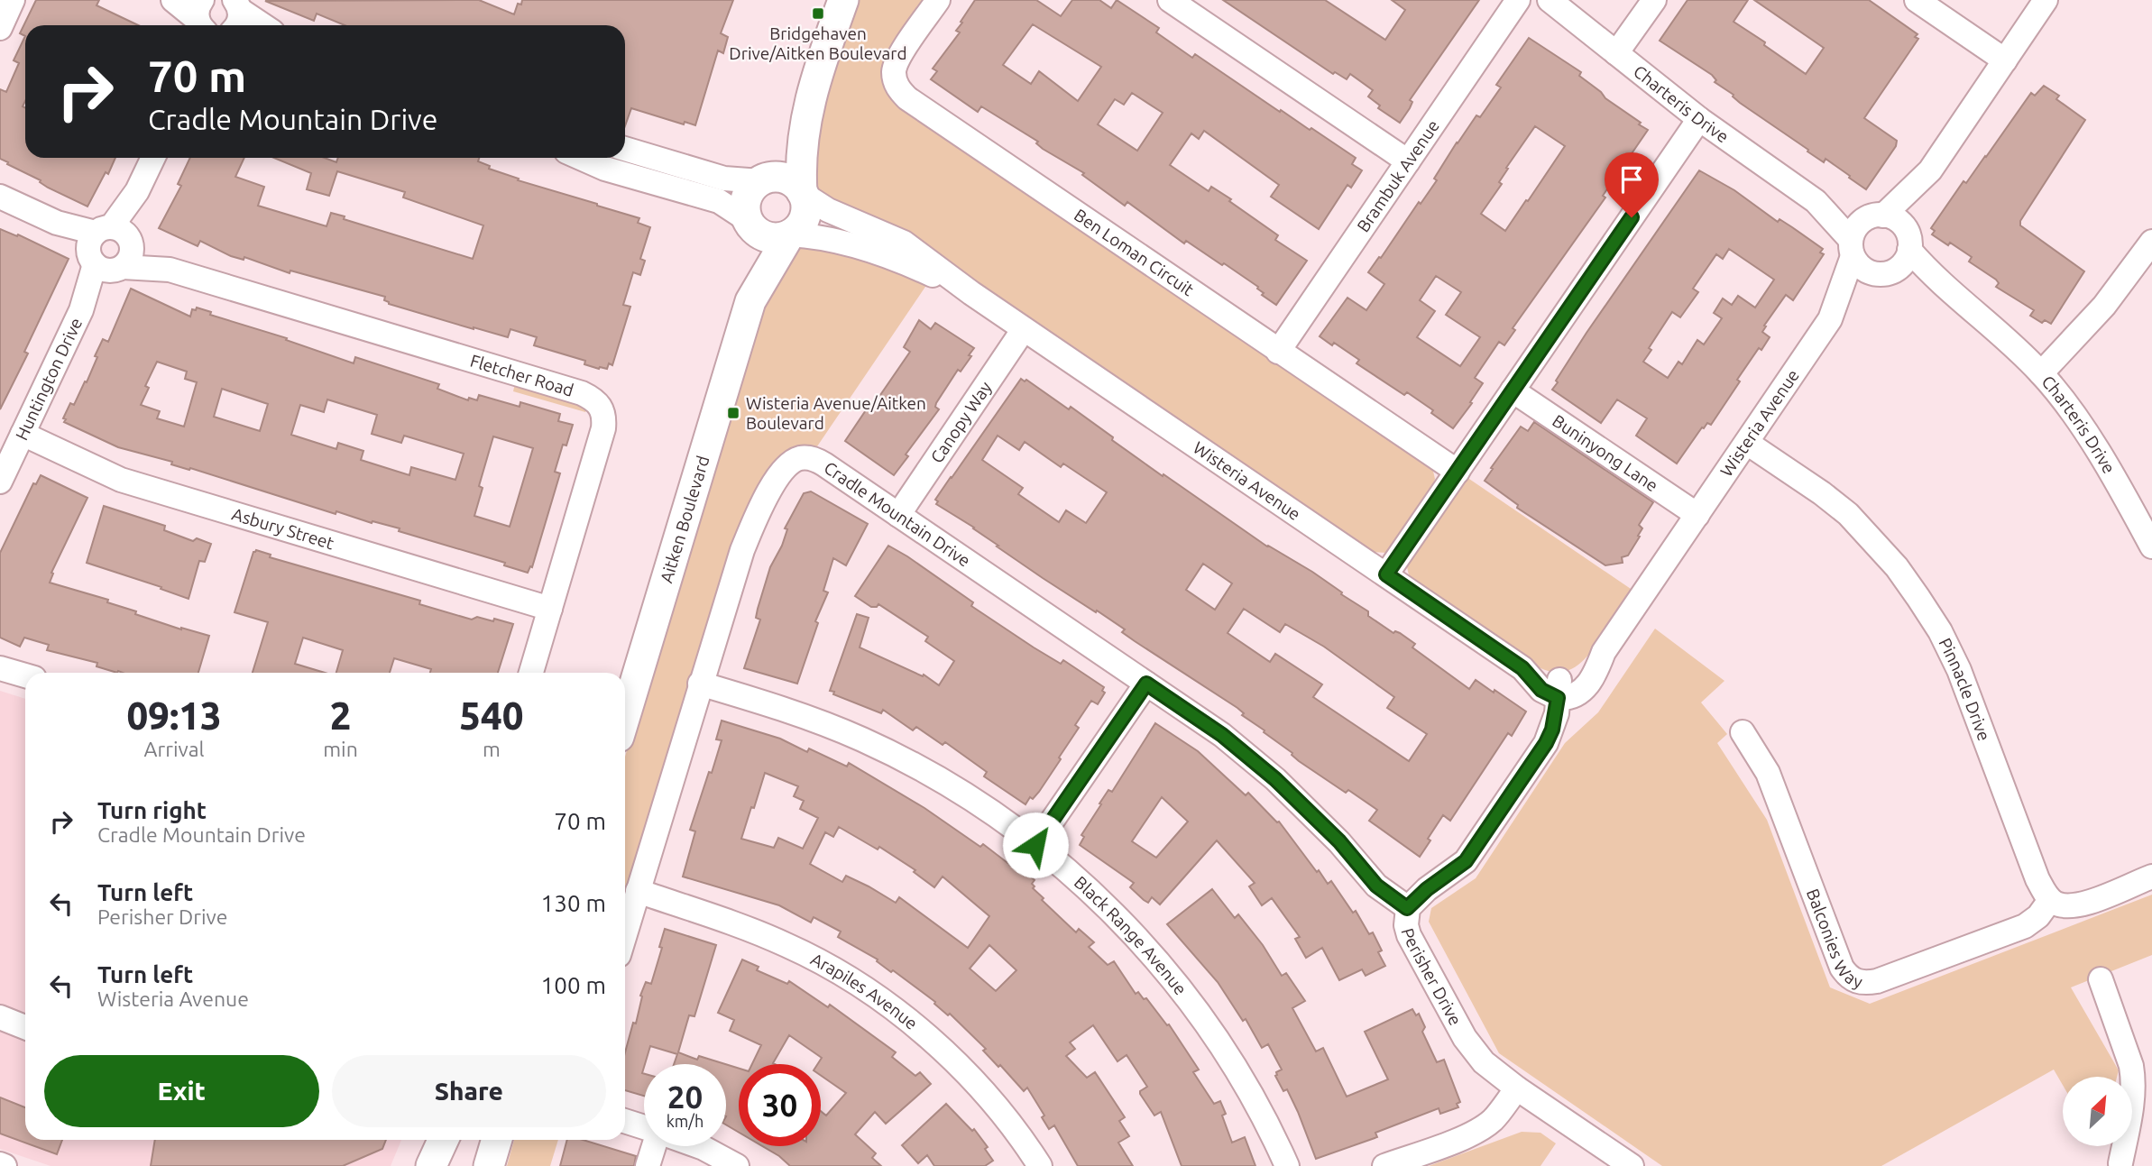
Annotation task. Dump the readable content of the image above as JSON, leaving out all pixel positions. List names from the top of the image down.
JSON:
{
  "streets": {
    "main road": ["Aitken Boulevard"],
    "street": [
      "Charteris Drive",
      "Brambuk Avenue",
      "Ben Loman Circuit",
      "Fletcher Road",
      "Huntington Drive",
      "Canopy Way",
      "Wisteria Avenue",
      "Buninyong Lane",
      "Cradle Mountain Drive",
      "Asbury Street",
      "Pinnacle Drive",
      "Balconies Way",
      "Black Range Avenue",
      "Perisher Drive",
      "Arapiles Avenue"
    ]
  },
  "crossings": [
    ["Charteris Drive", "Wisteria Avenue"],
    ["Brambuk Avenue", "Ben Loman Circuit"],
    ["Fletcher Road", "Huntington Drive"],
    ["Fletcher Road", "Asbury Street"],
    ["Huntington Drive", "Asbury Street"],
    ["Canopy Way", "Wisteria Avenue"],
    ["Canopy Way", "Cradle Mountain Drive"],
    ["Wisteria Avenue", "Buninyong Lane"],
    ["Wisteria Avenue", "Aitken Boulevard"],
    ["Wisteria Avenue", "Pinnacle Drive"],
    ["Wisteria Avenue", "Perisher Drive"],
    ["Cradle Mountain Drive", "Black Range Avenue"],
    ["Cradle Mountain Drive", "Perisher Drive"],
    ["Cradle Mountain Drive", "Arapiles Avenue"],
    ["Pinnacle Drive", "Balconies Way"]
  ],
  "places": {
    "transit": ["Bridgehaven Drive/Aitken Boulevard", "Wisteria Avenue/Aitken Boulevard"]
  },
  "north": "top right",
  "page": {
    "turn": ["70 m", "Cradle Mountain Drive"],
    "eta": [
      "09:13",
      "Arrival",
      "2",
      "min",
      "540",
      "m"
    ],
    "list": [
      {
        "name": "Turn right",
        "note": "Cradle Mountain Drive",
        "value": "70 m"
      },
      {
        "name": "Turn left",
        "note": "Perisher Drive",
        "value": "130 m"
      },
      {
        "name": "Turn left",
        "note": "Wisteria Avenue",
        "value": "100 m"
      }
    ],
    "buttons": ["Exit", "Share"],
    "speed": "20 km/h",
    "limit": "30"
  }
}
